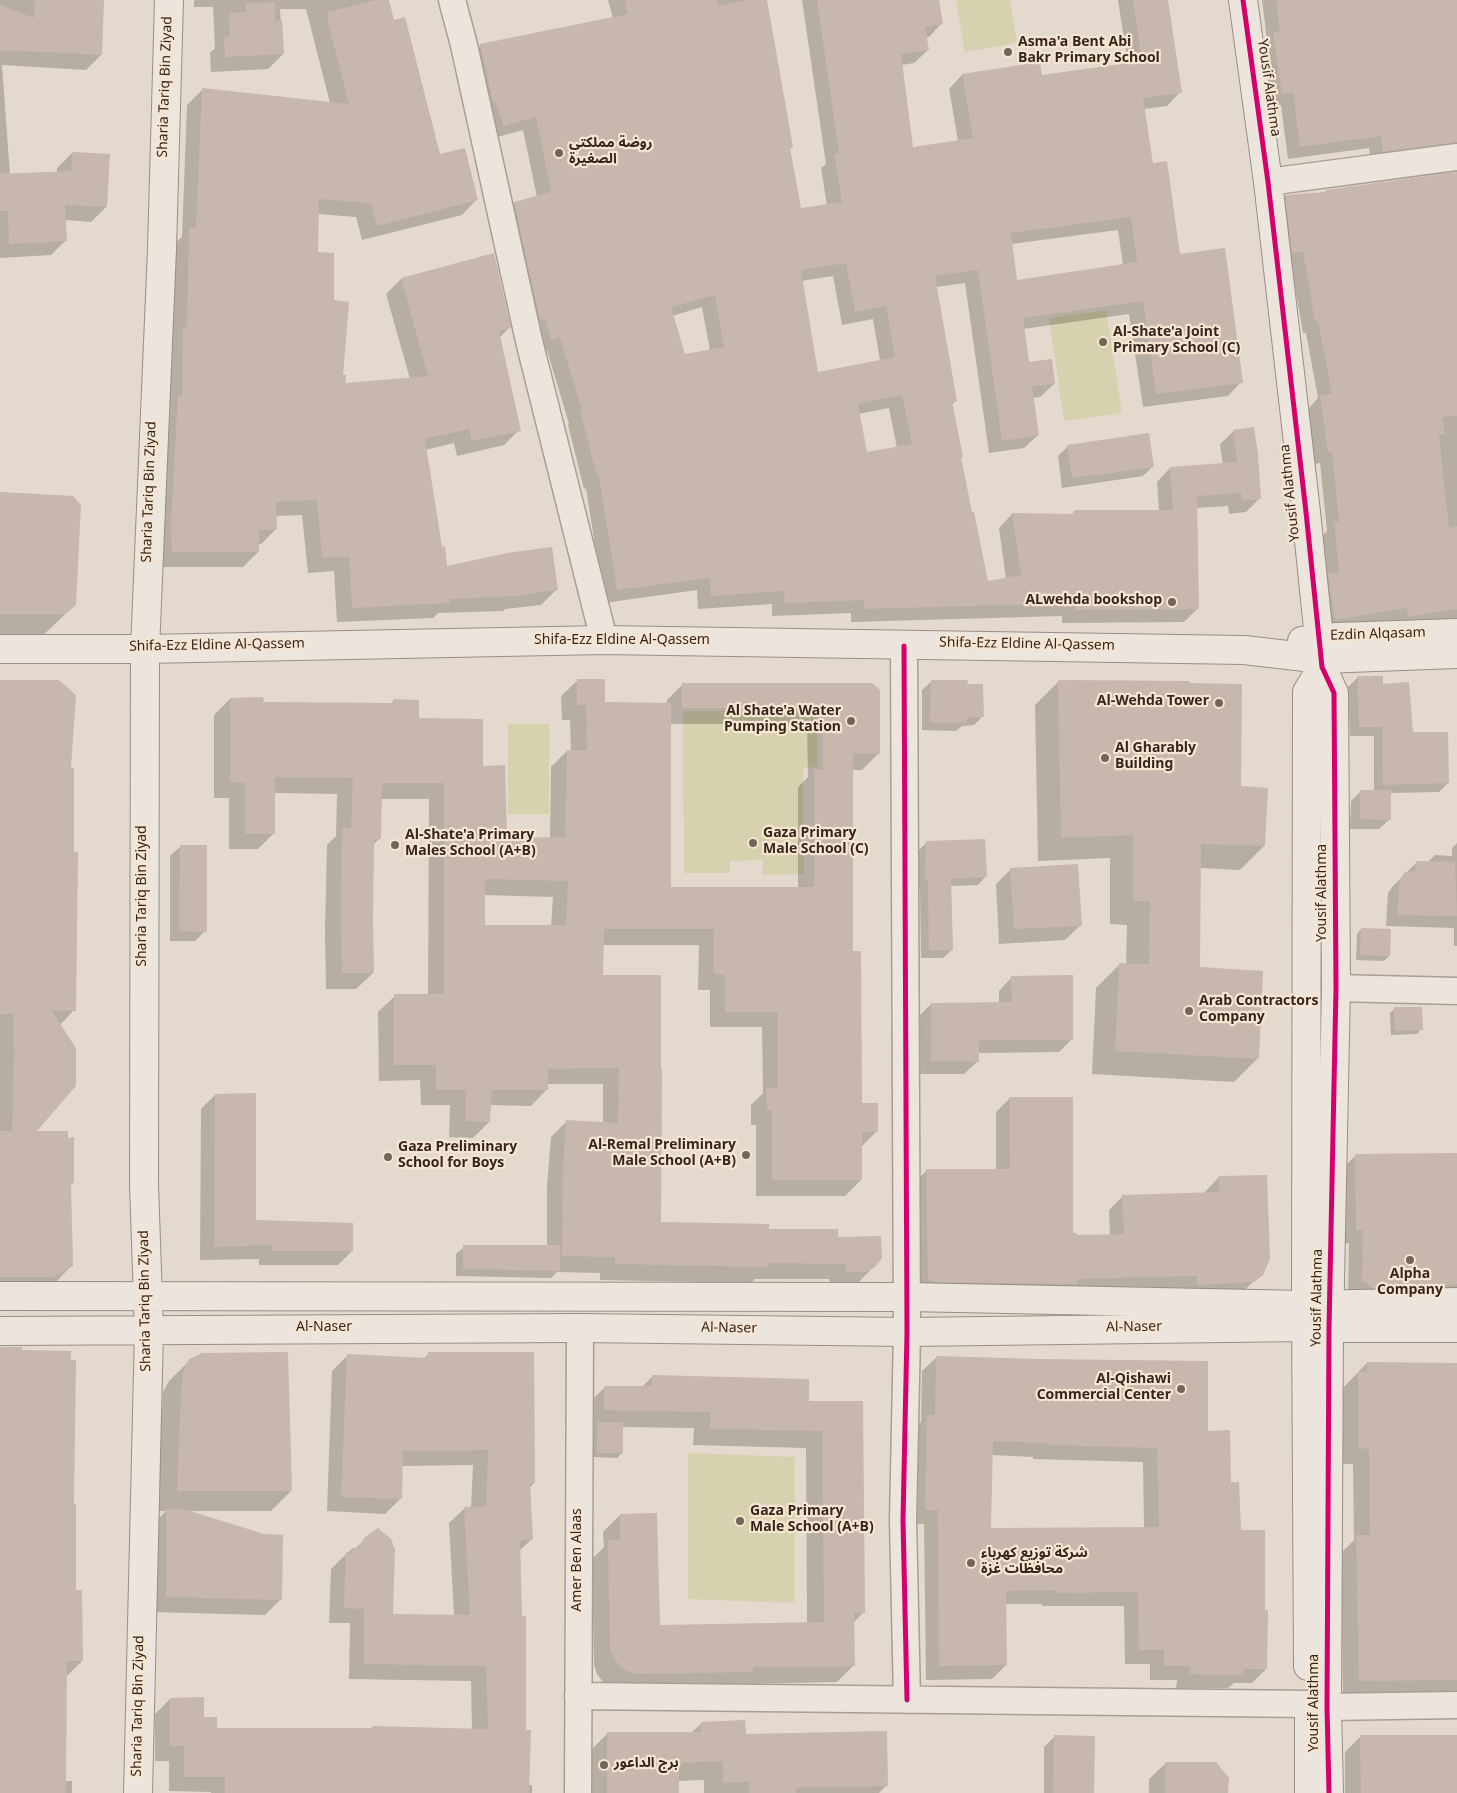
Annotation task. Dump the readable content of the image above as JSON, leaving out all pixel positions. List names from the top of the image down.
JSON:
{
  "streets": {
    "main road": [
      "Sharia Tariq Bin Ziyad",
      "Yousif Alathma",
      "Ezdin Alqasam",
      "Shifa-Ezz Eldine Al-Qassem",
      "Al-Naser"
    ],
    "street": ["Amer Ben Alaas"]
  },
  "crossings": [
    ["Sharia Tariq Bin Ziyad", "Shifa-Ezz Eldine Al-Qassem"],
    ["Sharia Tariq Bin Ziyad", "Al-Naser"],
    ["Yousif Alathma", "Ezdin Alqasam"],
    ["Yousif Alathma", "Al-Naser"],
    ["Ezdin Alqasam", "Shifa-Ezz Eldine Al-Qassem"],
    ["Al-Naser", "Amer Ben Alaas"]
  ],
  "places": [
    "Asma'a Bent Abi Bakr Primary School",
    "روضة مملكتي الصغيرة",
    "Al-Shate'a Joint Primary School (C)",
    "ALwehda bookshop",
    "Al-Wehda Tower",
    "Al Shate'a Water Pumping Station",
    "Al Gharably Building",
    "Gaza Primary Male School (C)",
    "Al-Shate'a Primary Males School (A+B)",
    "Arab Contractors Company",
    "Al-Remal Preliminary Male School (A+B)",
    "Gaza Preliminary School for Boys",
    "Alpha Company",
    "Al-Qishawi Commercial Center",
    "Gaza Primary Male School (A+B)",
    "شركة توزيع كهرباء محافظات غزة",
    "برج الداعور"
  ]
}
